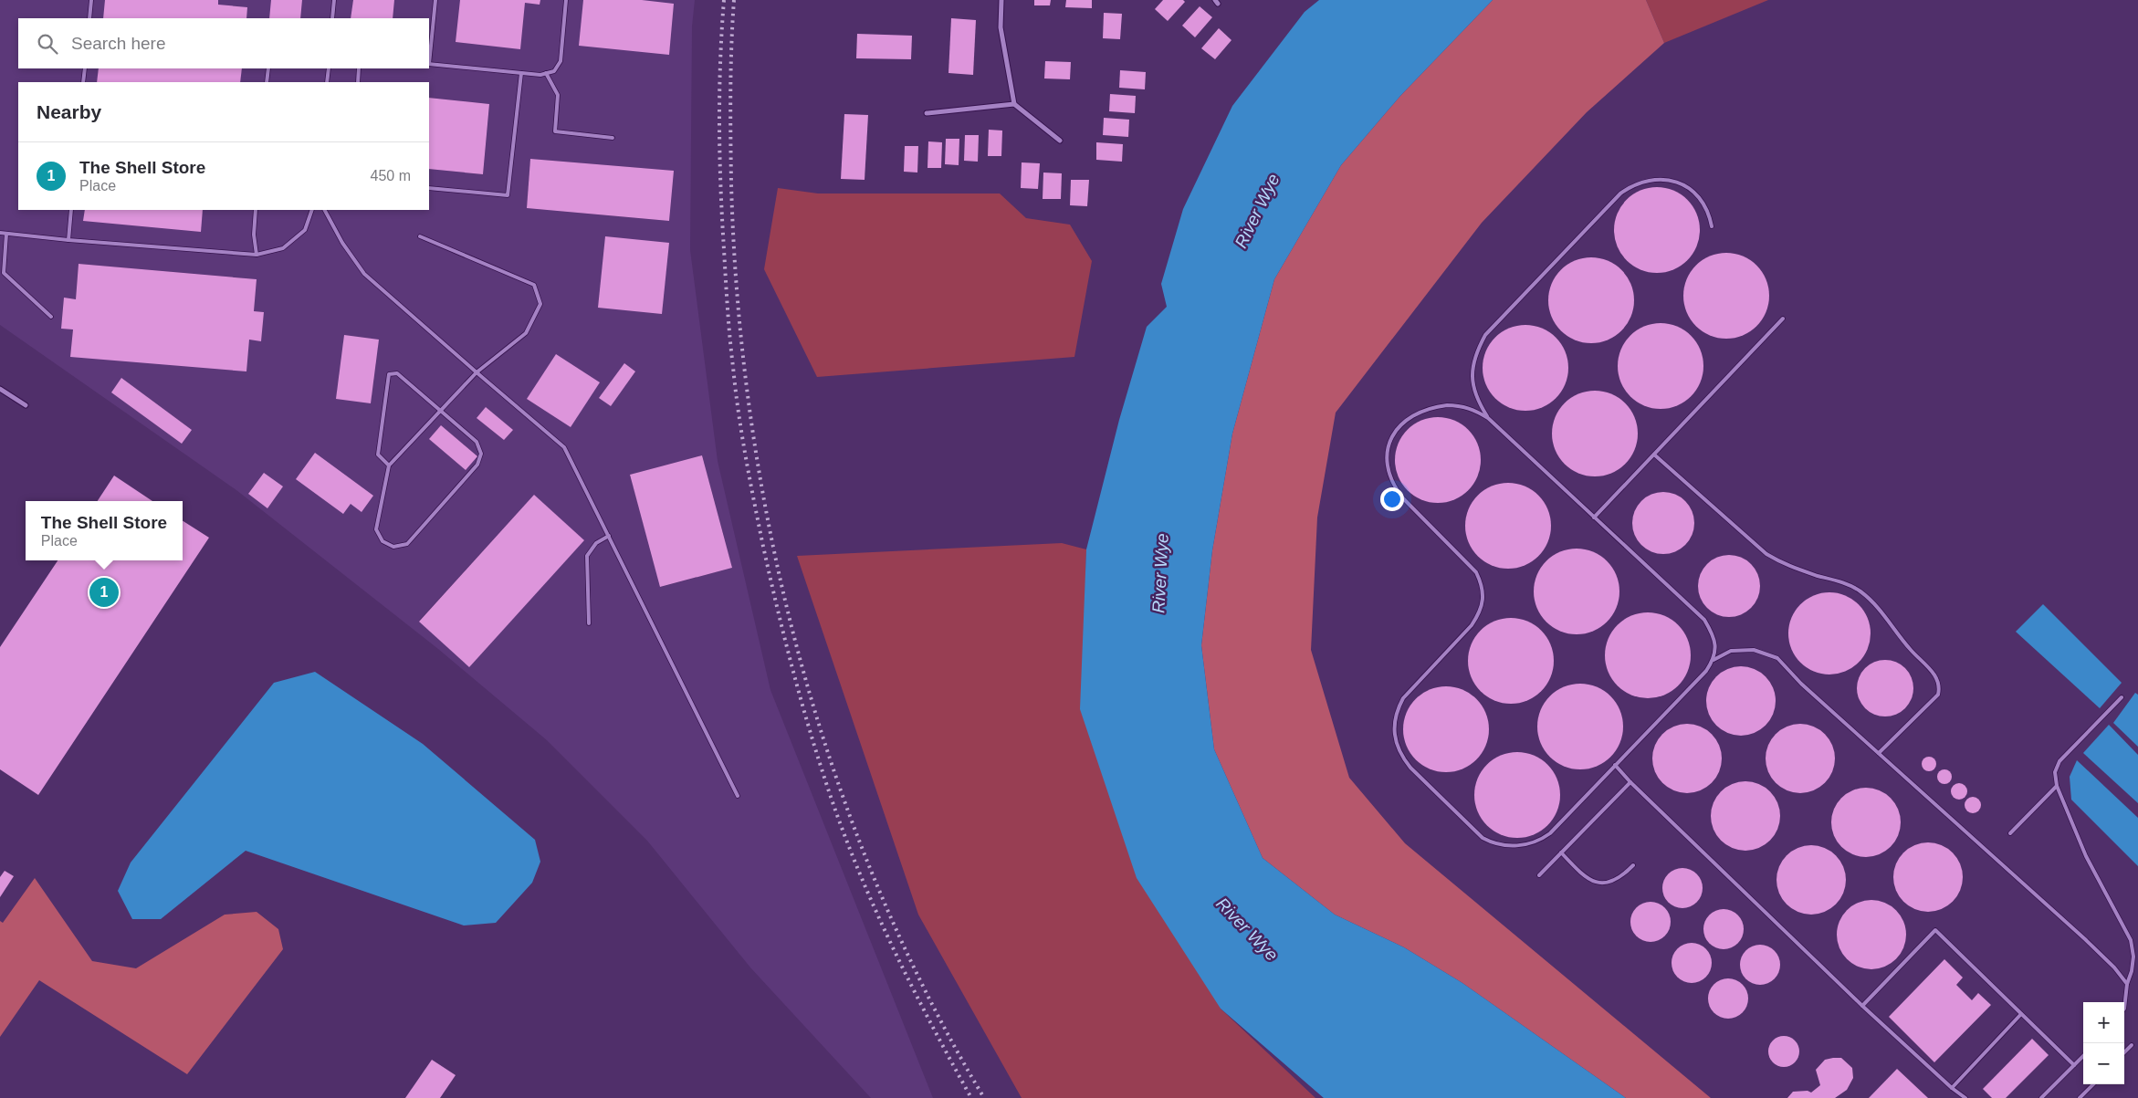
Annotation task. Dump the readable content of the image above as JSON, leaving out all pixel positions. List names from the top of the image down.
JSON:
{
  "water": ["River Wye"],
  "page": {
    "search": "Search here",
    "heading": "Nearby",
    "list": [
      {
        "mark": "1",
        "name": "The Shell Store",
        "note": "Place",
        "value": "450 m"
      }
    ],
    "popup": ["The Shell Store", "Place"],
    "pins": "1",
    "map_buttons": ["+", "−"]
  }
}
